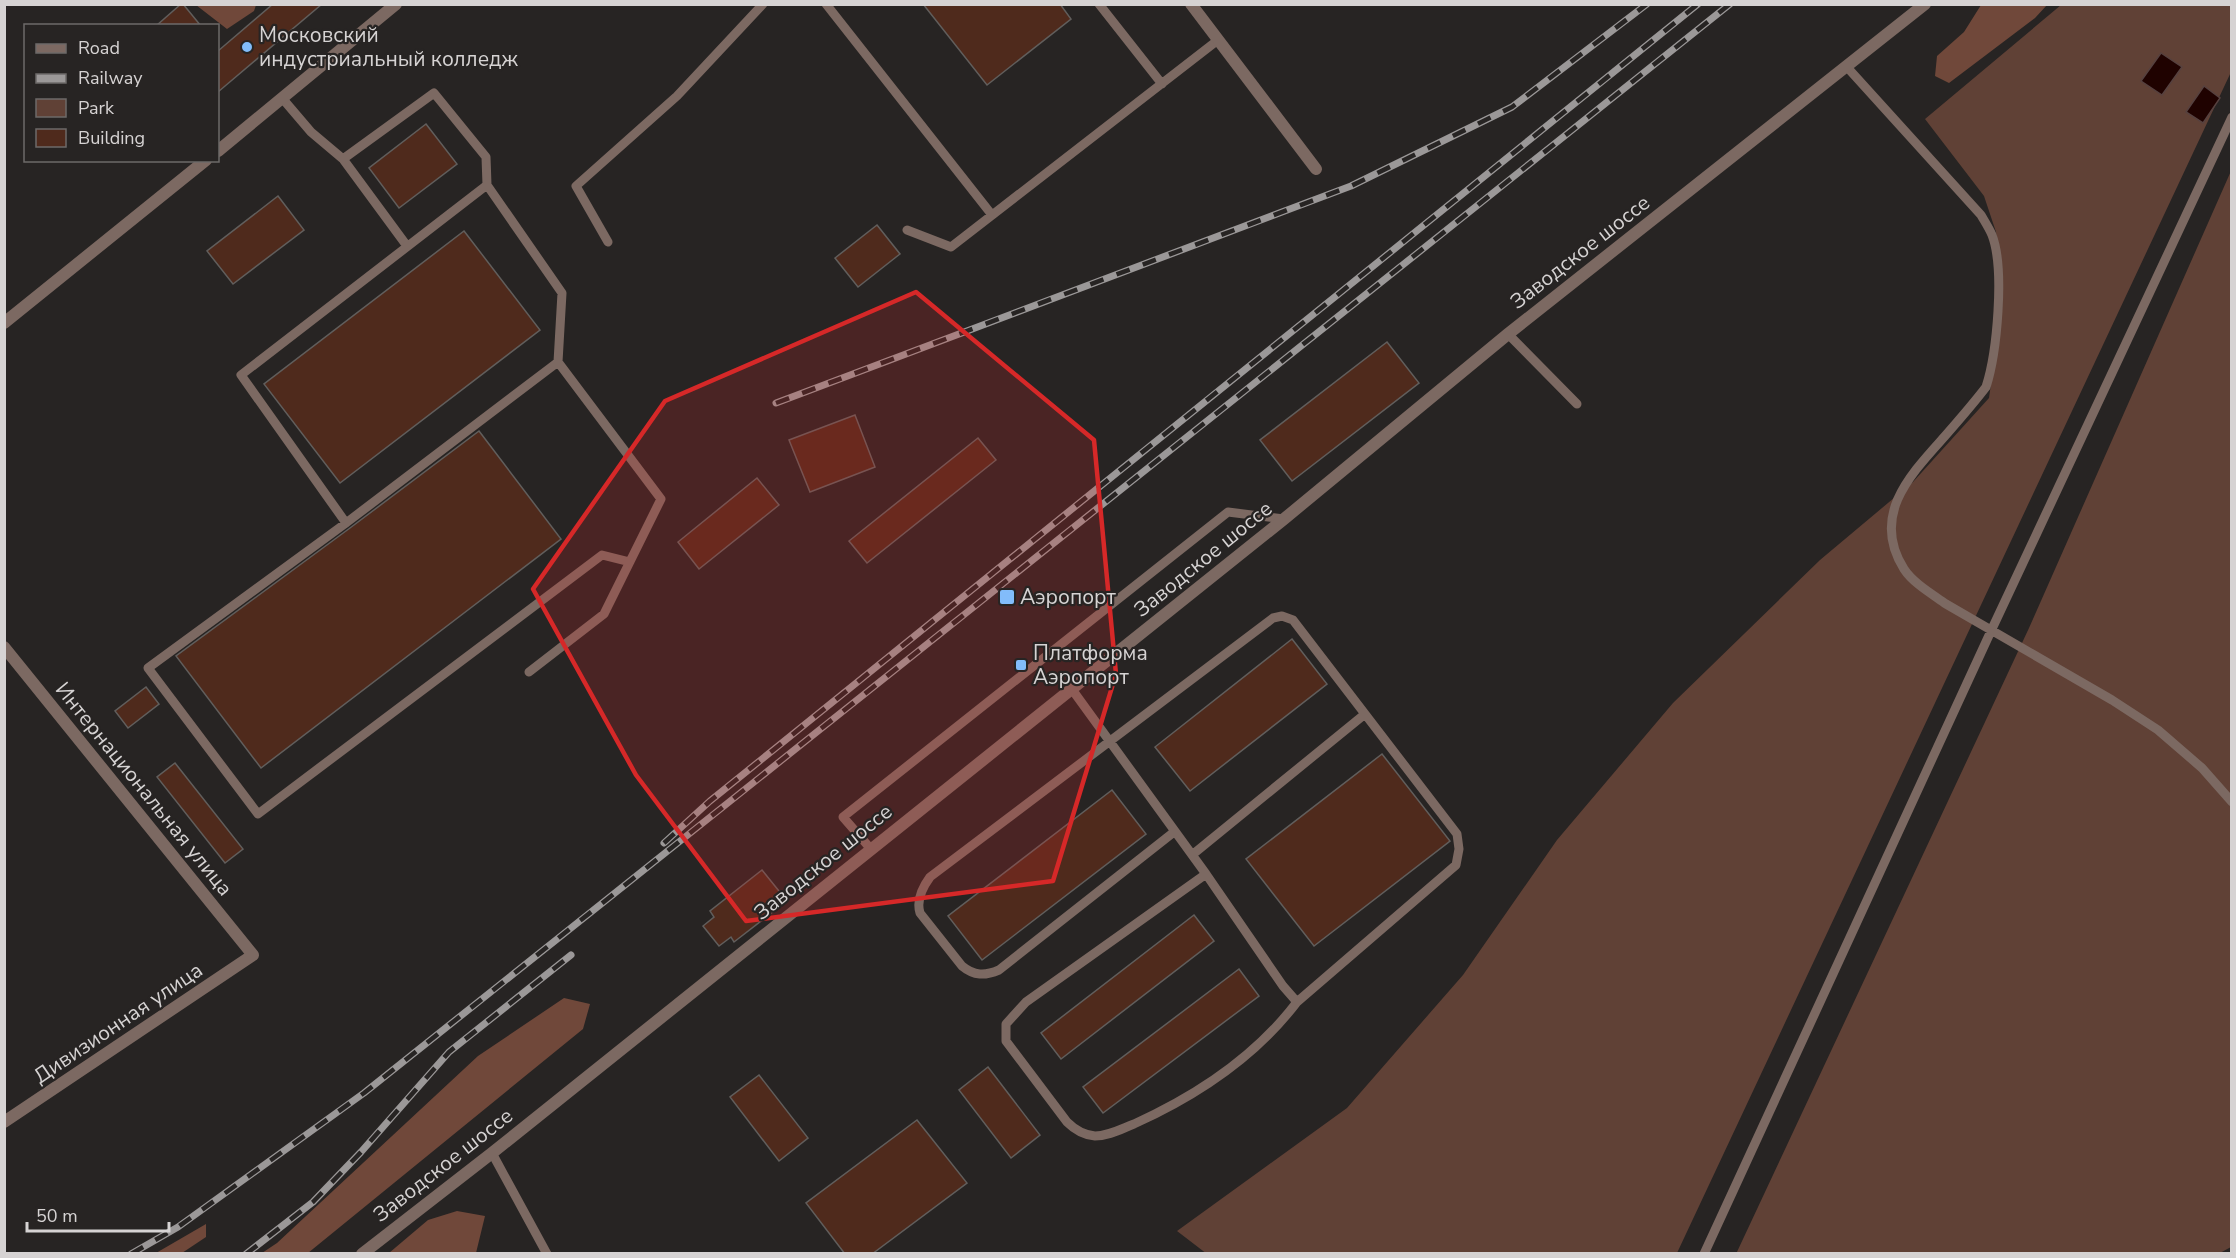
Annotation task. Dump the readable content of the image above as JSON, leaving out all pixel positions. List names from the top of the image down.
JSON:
{
  "streets": {
    "street": ["Заводское шоссе", "Интернациональная улица", "Дивизионная улица"]
  },
  "crossings": [
    ["Интернациональная улица", "Дивизионная улица"]
  ],
  "places": {
    "other": ["Московский индустриальный колледж"],
    "transit": ["Аэропорт", "Платформа Аэропорт"]
  },
  "legend": [
    "Road",
    "Railway",
    "Park",
    "Building"
  ],
  "scale_bar": "50 m"
}
